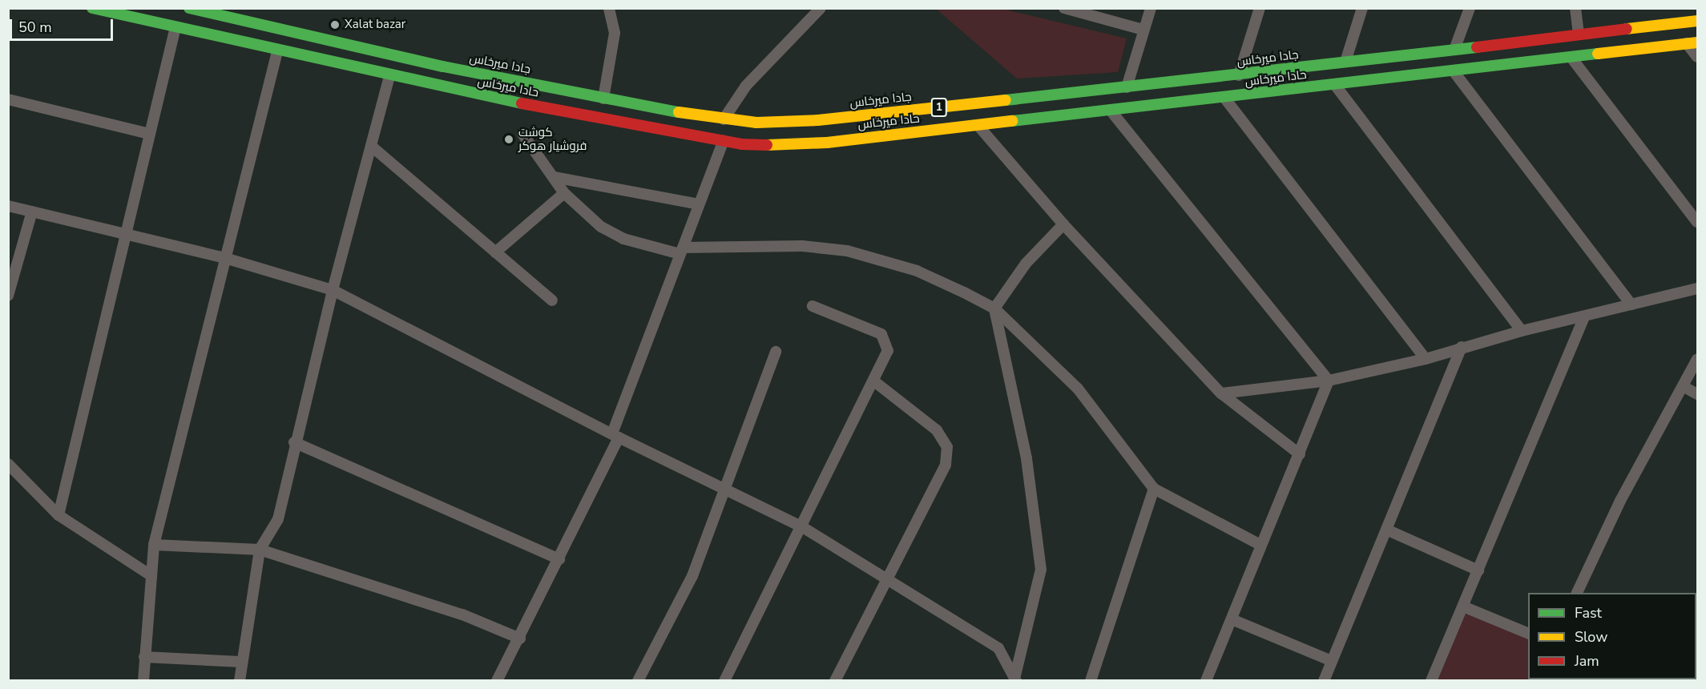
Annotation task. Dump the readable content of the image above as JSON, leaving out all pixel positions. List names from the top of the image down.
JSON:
{
  "streets": {
    "main road": ["جادا ميرخاس", "حادا ميرخاس", "1"]
  },
  "places": ["Xalat bazar", "كوشت فروشيار هوكر"],
  "legend": ["Fast", "Slow", "Jam"],
  "scale_bar": "50 m"
}
